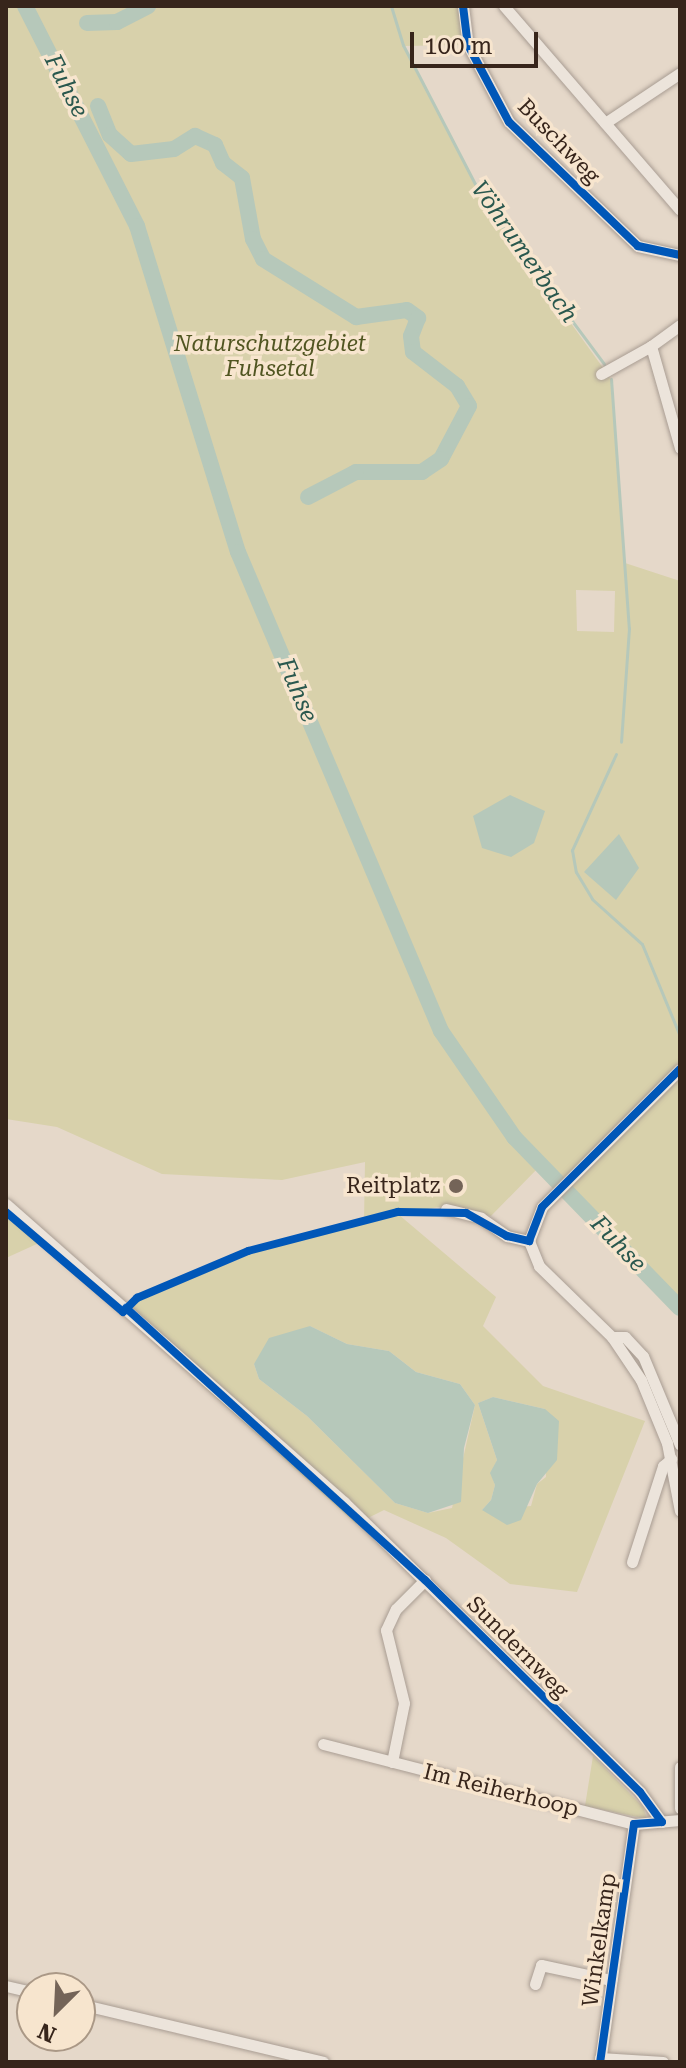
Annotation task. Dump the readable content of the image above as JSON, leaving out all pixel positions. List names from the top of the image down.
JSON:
{
  "streets": {
    "street": [
      "Buschweg",
      "Sundernweg",
      "Im Reiherhoop",
      "Winkelkamp"
    ]
  },
  "crossings": [
    ["Sundernweg", "Im Reiherhoop"],
    ["Im Reiherhoop", "Winkelkamp"]
  ],
  "water": ["Fuhse", "Vöhrumerbach"],
  "parks": ["Naturschutzgebiet Fuhsetal"],
  "places": ["Reitplatz"],
  "scale_bar": "100 m",
  "north": "bottom left"
}
